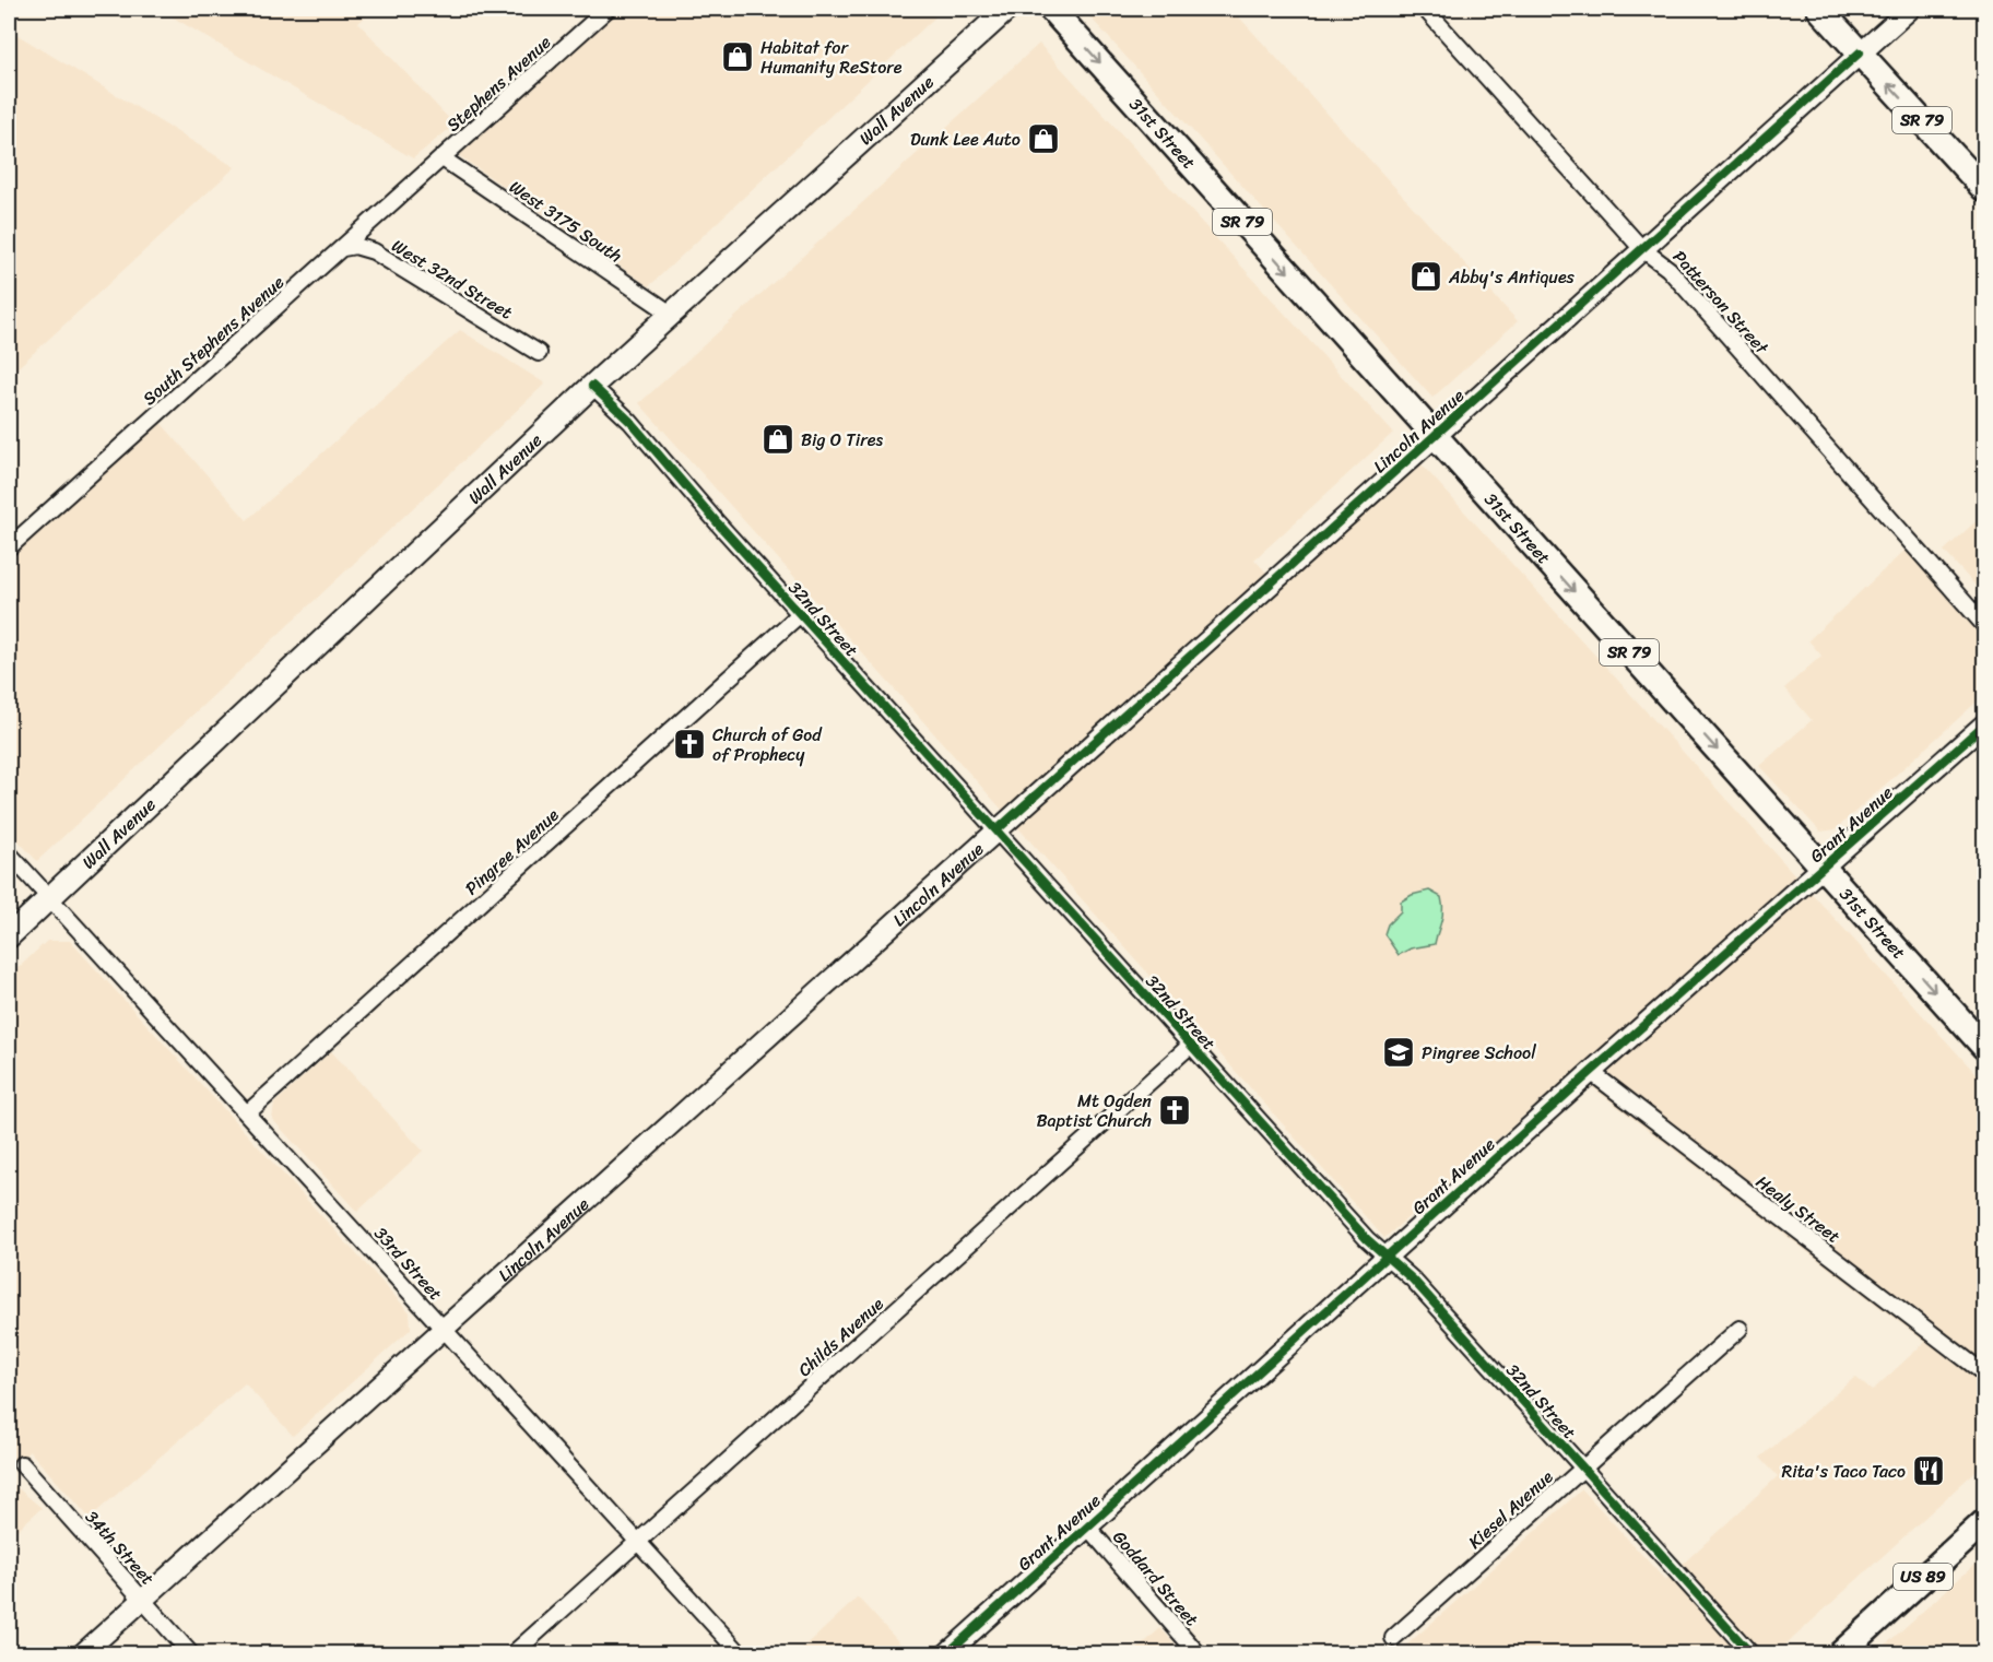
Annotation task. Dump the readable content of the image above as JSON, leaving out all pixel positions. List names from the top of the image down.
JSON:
{
  "streets": {
    "main road": [
      "Wall Avenue",
      "SR 79",
      "31st Street",
      "US 89"
    ],
    "street": [
      "Stephens Avenue",
      "West 3175 South",
      "West 32nd Street",
      "Patterson Street",
      "South Stephens Avenue",
      "Lincoln Avenue",
      "32nd Street",
      "Grant Avenue",
      "Pingree Avenue",
      "Healy Street",
      "33rd Street",
      "Childs Avenue",
      "Kiesel Avenue",
      "34th Street",
      "Goddard Street"
    ]
  },
  "crossings": [
    ["Stephens Avenue", "West 3175 South"],
    ["Stephens Avenue", "South Stephens Avenue"],
    ["Wall Avenue", "West 3175 South"],
    ["Wall Avenue", "32nd Street"],
    ["Wall Avenue", "33rd Street"],
    ["SR 79", "Lincoln Avenue"],
    ["31st Street", "Lincoln Avenue"],
    ["31st Street", "Grant Avenue"],
    ["West 3175 South", "South Stephens Avenue"],
    ["West 32nd Street", "South Stephens Avenue"],
    ["Patterson Street", "Lincoln Avenue"],
    ["Lincoln Avenue", "32nd Street"],
    ["Lincoln Avenue", "33rd Street"],
    ["Lincoln Avenue", "34th Street"],
    ["32nd Street", "Grant Avenue"],
    ["32nd Street", "Pingree Avenue"],
    ["32nd Street", "Childs Avenue"],
    ["32nd Street", "Kiesel Avenue"],
    ["Grant Avenue", "Healy Street"],
    ["Grant Avenue", "Goddard Street"],
    ["Pingree Avenue", "33rd Street"],
    ["33rd Street", "Childs Avenue"]
  ],
  "one_way": ["31st Street"],
  "places": {
    "shop": [
      "Habitat for Humanity ReStore",
      "Dunk Lee Auto",
      "Abby's Antiques",
      "Big O Tires"
    ],
    "church": ["Church of God of Prophecy", "Mt Ogden Baptist Church"],
    "school or university": ["Pingree School"],
    "restaurant": ["Rita's Taco Taco"]
  }
}
